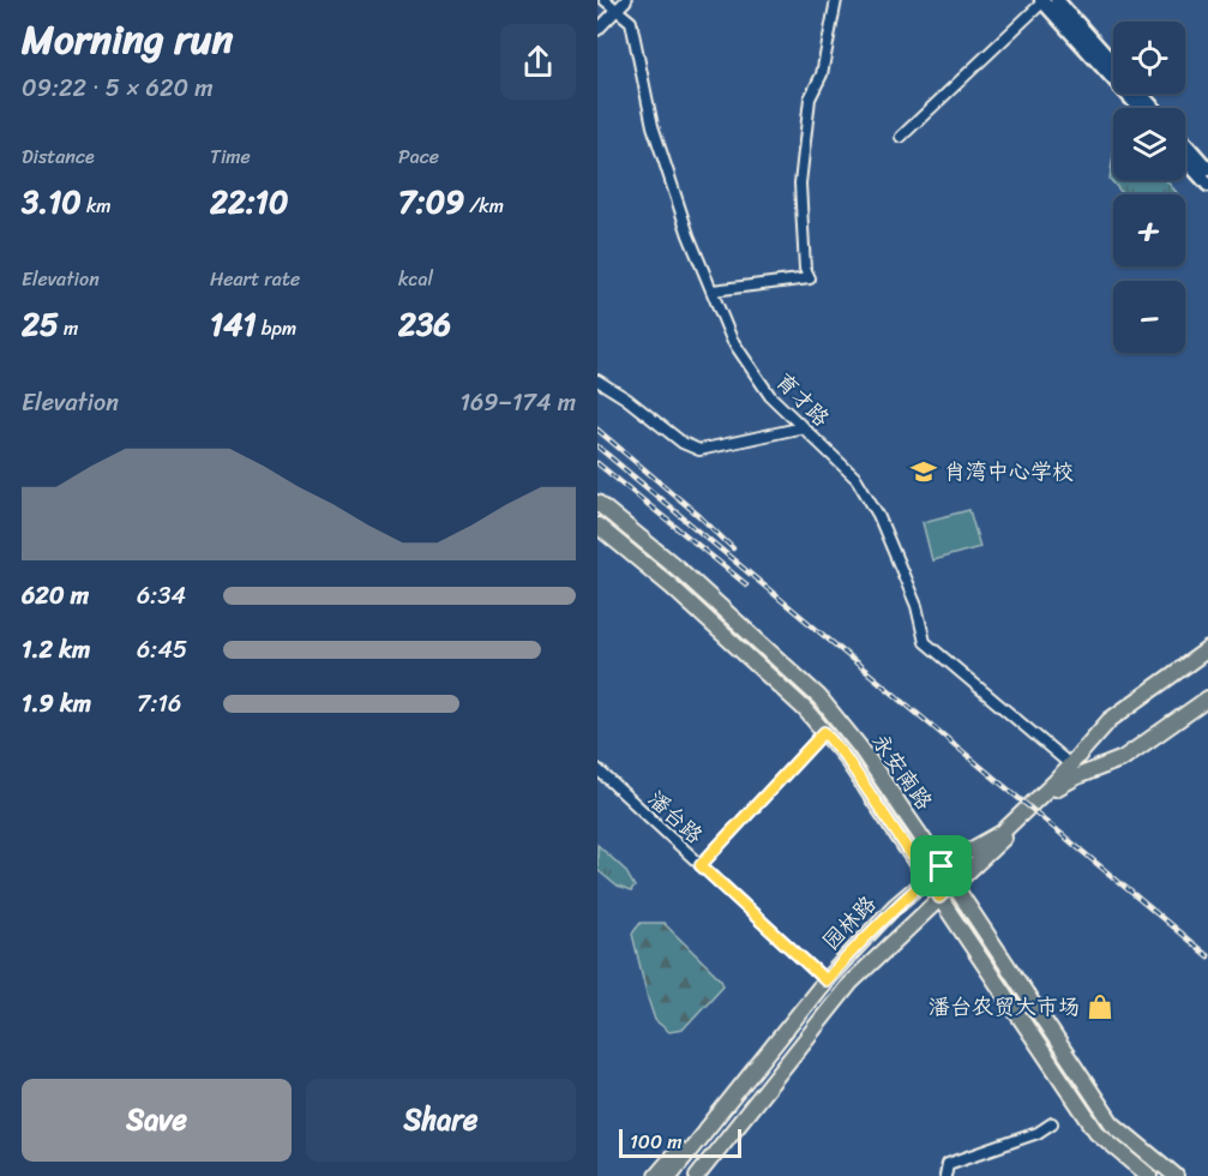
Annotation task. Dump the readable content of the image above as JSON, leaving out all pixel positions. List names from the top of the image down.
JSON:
{
  "streets": {
    "main road": ["永安南路", "园林路"],
    "street": ["育才路", "潘台路"]
  },
  "crossings": [
    ["育才路", "园林路"],
    ["永安南路", "园林路"],
    ["潘台路", "园林路"]
  ],
  "places": {
    "school or university": ["肖湾中心学校"],
    "shop": ["潘台农贸大市场"]
  },
  "scale_bar": "100 m",
  "page": {
    "heading": ["Morning run", "09:22 · 5 × 620 m"],
    "map_buttons": ["+", "−"],
    "stats": [
      ["Distance", "3.10 km"],
      ["Time", "22:10"],
      ["Pace", "7:09 /km"],
      ["Elevation", "25 m"],
      ["Heart rate", "141 bpm"],
      ["kcal", "236"]
    ],
    "chart": ["Elevation", "169–174 m"],
    "list": [
      {
        "name": "620 m",
        "note": "6:34"
      },
      {
        "name": "1.2 km",
        "note": "6:45"
      },
      {
        "name": "1.9 km",
        "note": "7:16"
      }
    ],
    "buttons": ["Save", "Share"],
    "scale": "100 m"
  }
}
